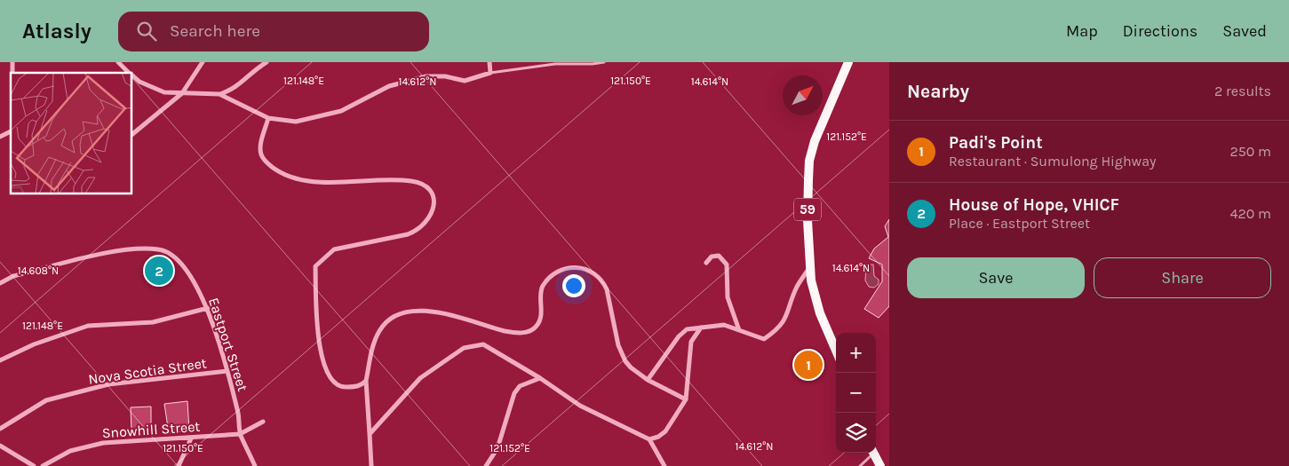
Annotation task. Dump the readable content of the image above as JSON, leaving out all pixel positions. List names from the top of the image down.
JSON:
{
  "streets": {
    "main road": ["59"],
    "street": ["Eastport Street", "Nova Scotia Street", "Snowhill Street"]
  },
  "crossings": [
    ["Eastport Street", "Nova Scotia Street"],
    ["Eastport Street", "Snowhill Street"]
  ],
  "north": "top right",
  "page": {
    "header": "Atlasly",
    "search": "Search here",
    "nav": ["Map", "Directions", "Saved"],
    "heading": ["Nearby", "2 results"],
    "list": [
      {
        "mark": "1",
        "name": "Padi's Point",
        "note": "Restaurant · Sumulong Highway",
        "value": "250 m"
      },
      {
        "mark": "2",
        "name": "House of Hope, VHICF",
        "note": "Place · Eastport Street",
        "value": "420 m"
      }
    ],
    "buttons": ["Save", "Share"],
    "pins": ["2", "1"],
    "map_buttons": ["+", "−"]
  },
  "coordinates": [
    "121.148°E",
    "121.150°E",
    "14.612°N",
    "14.614°N",
    "121.152°E",
    "14.608°N"
  ]
}
